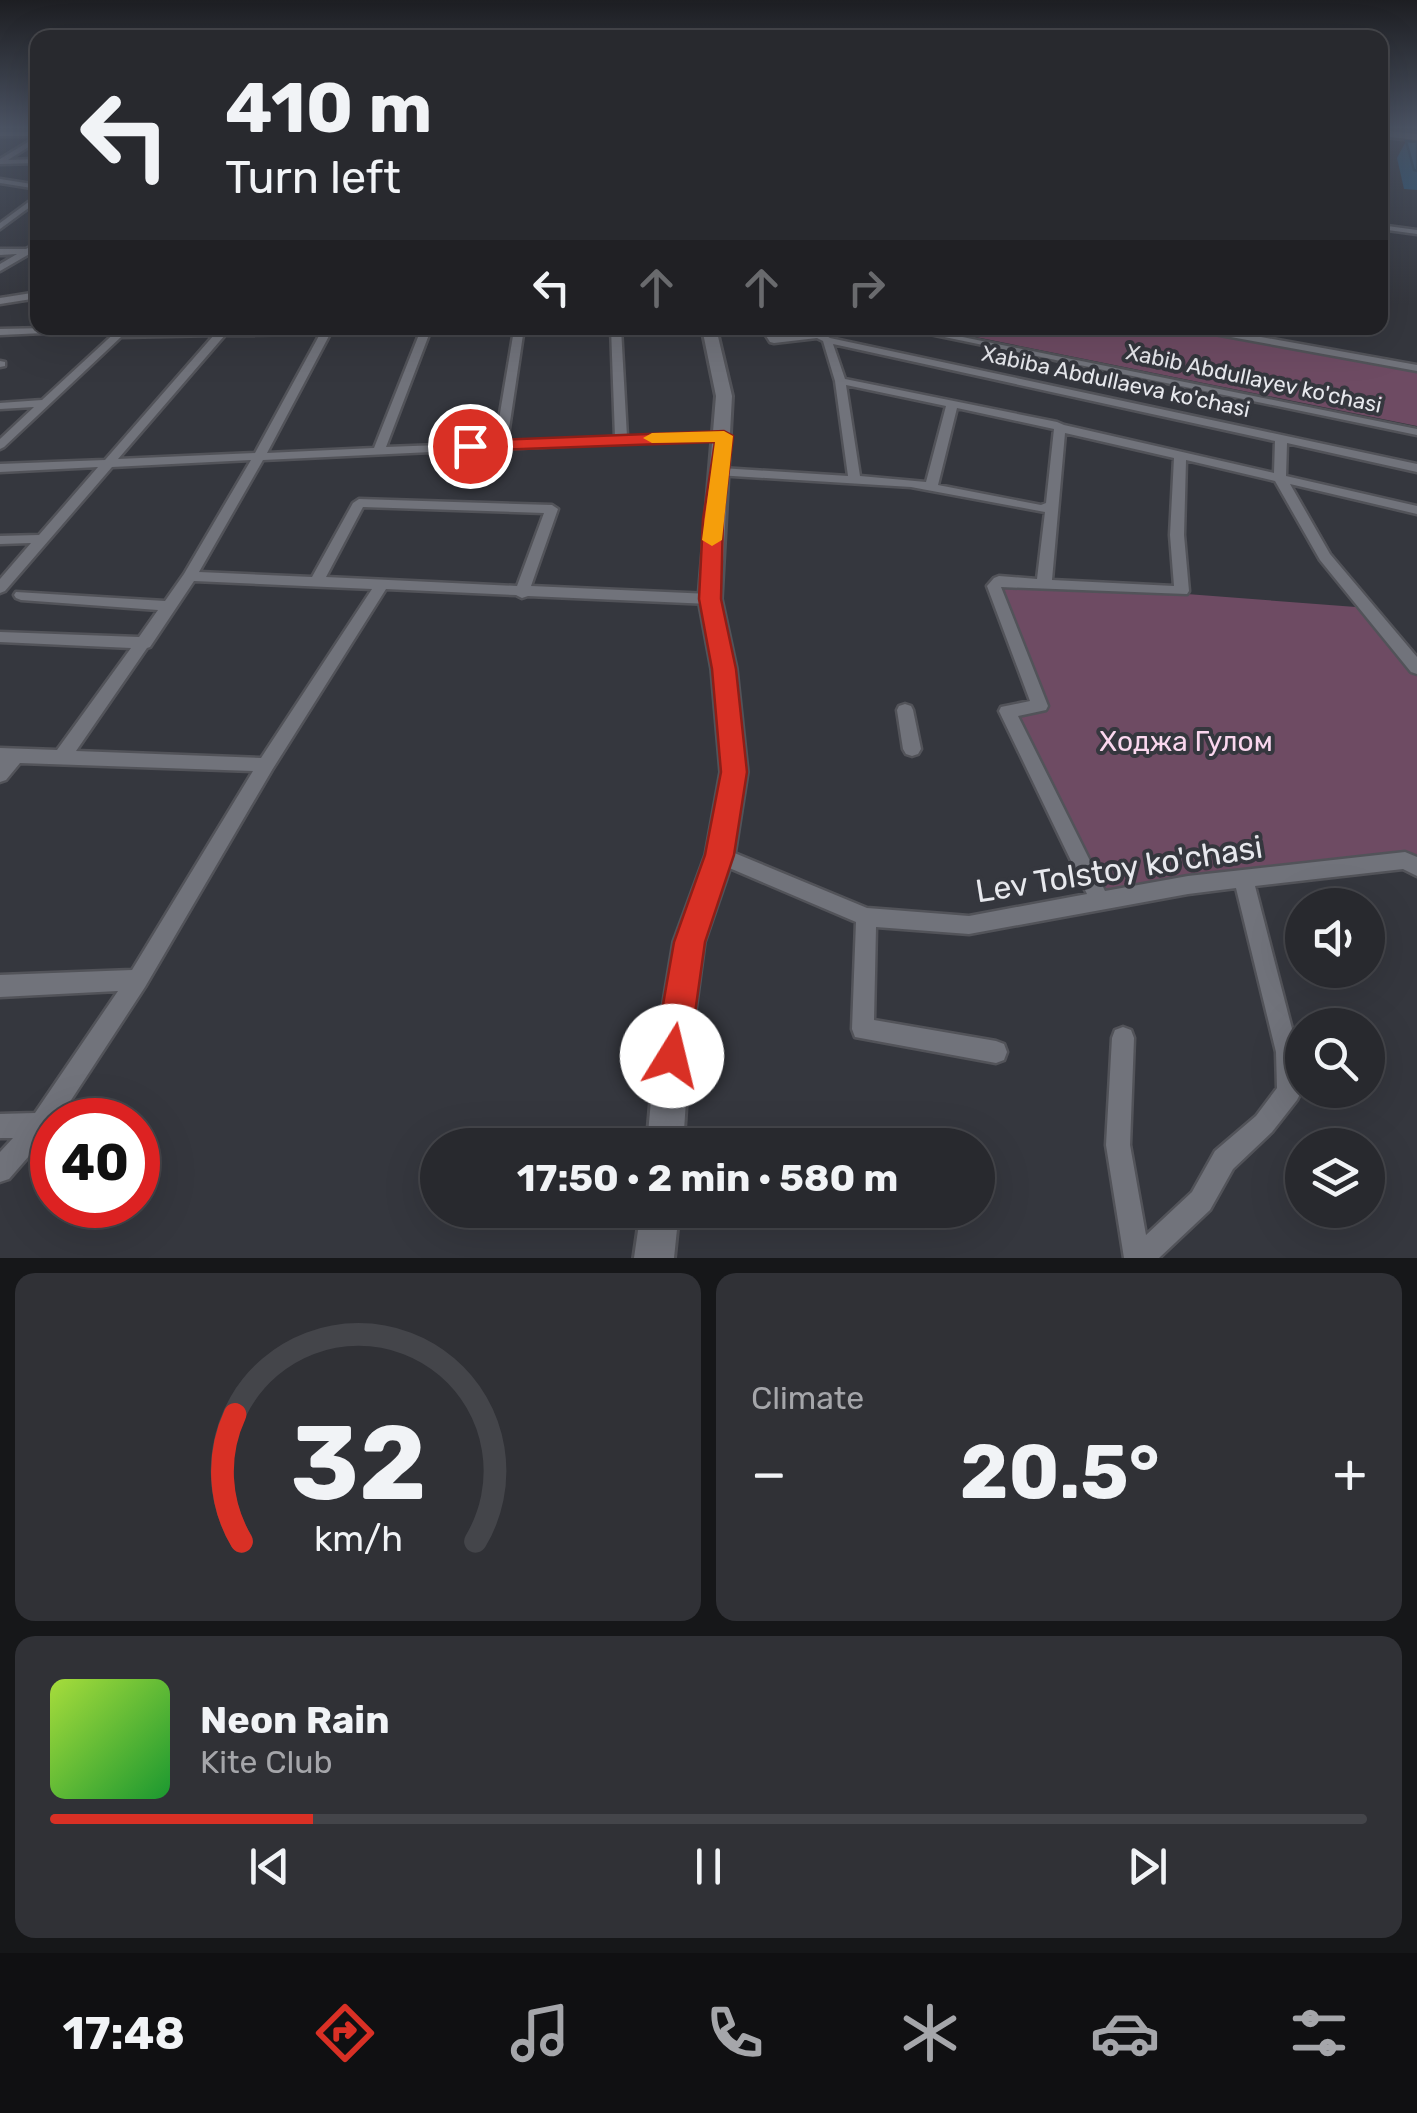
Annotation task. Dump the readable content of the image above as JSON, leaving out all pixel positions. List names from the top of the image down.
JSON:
{
  "streets": {
    "street": ["Xabib Abdullayev ko'chasi", "Xabiba Abdullaeva ko'chasi", "Lev Tolstoy ko'chasi"]
  },
  "parks": ["Ходжа Гулом"],
  "page": {
    "turn": ["410 m", "Turn left"],
    "limit": "40",
    "trip": "17:50 · 2 min · 580 m",
    "tile": "Climate",
    "heat": ["−", "20.5°", "+"],
    "song": ["Neon Rain", "Kite Club"],
    "tabs": "17:48",
    "gauge": ["32", "km/h"]
  }
}
